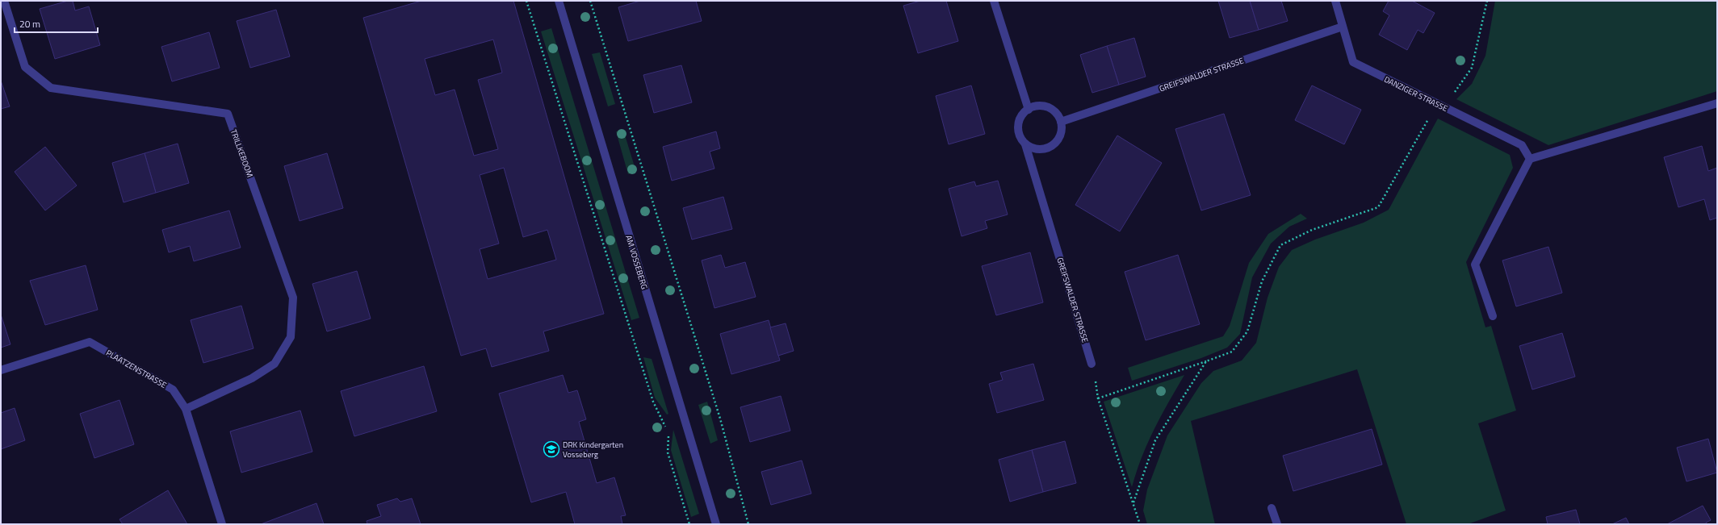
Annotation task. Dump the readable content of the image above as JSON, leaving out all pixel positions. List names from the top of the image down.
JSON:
{
  "streets": {
    "street": [
      "GREIFSWALDER STRASSE",
      "DANZIGER STRASSE",
      "TRILLKEBOOM",
      "AM VOSSEBERG",
      "PLAATZENSTRASSE"
    ]
  },
  "crossings": [
    ["GREIFSWALDER STRASSE", "DANZIGER STRASSE"],
    ["TRILLKEBOOM", "PLAATZENSTRASSE"]
  ],
  "places": {
    "school or university": ["DRK Kindergarten Vosseberg"]
  },
  "scale_bar": "20 m"
}
